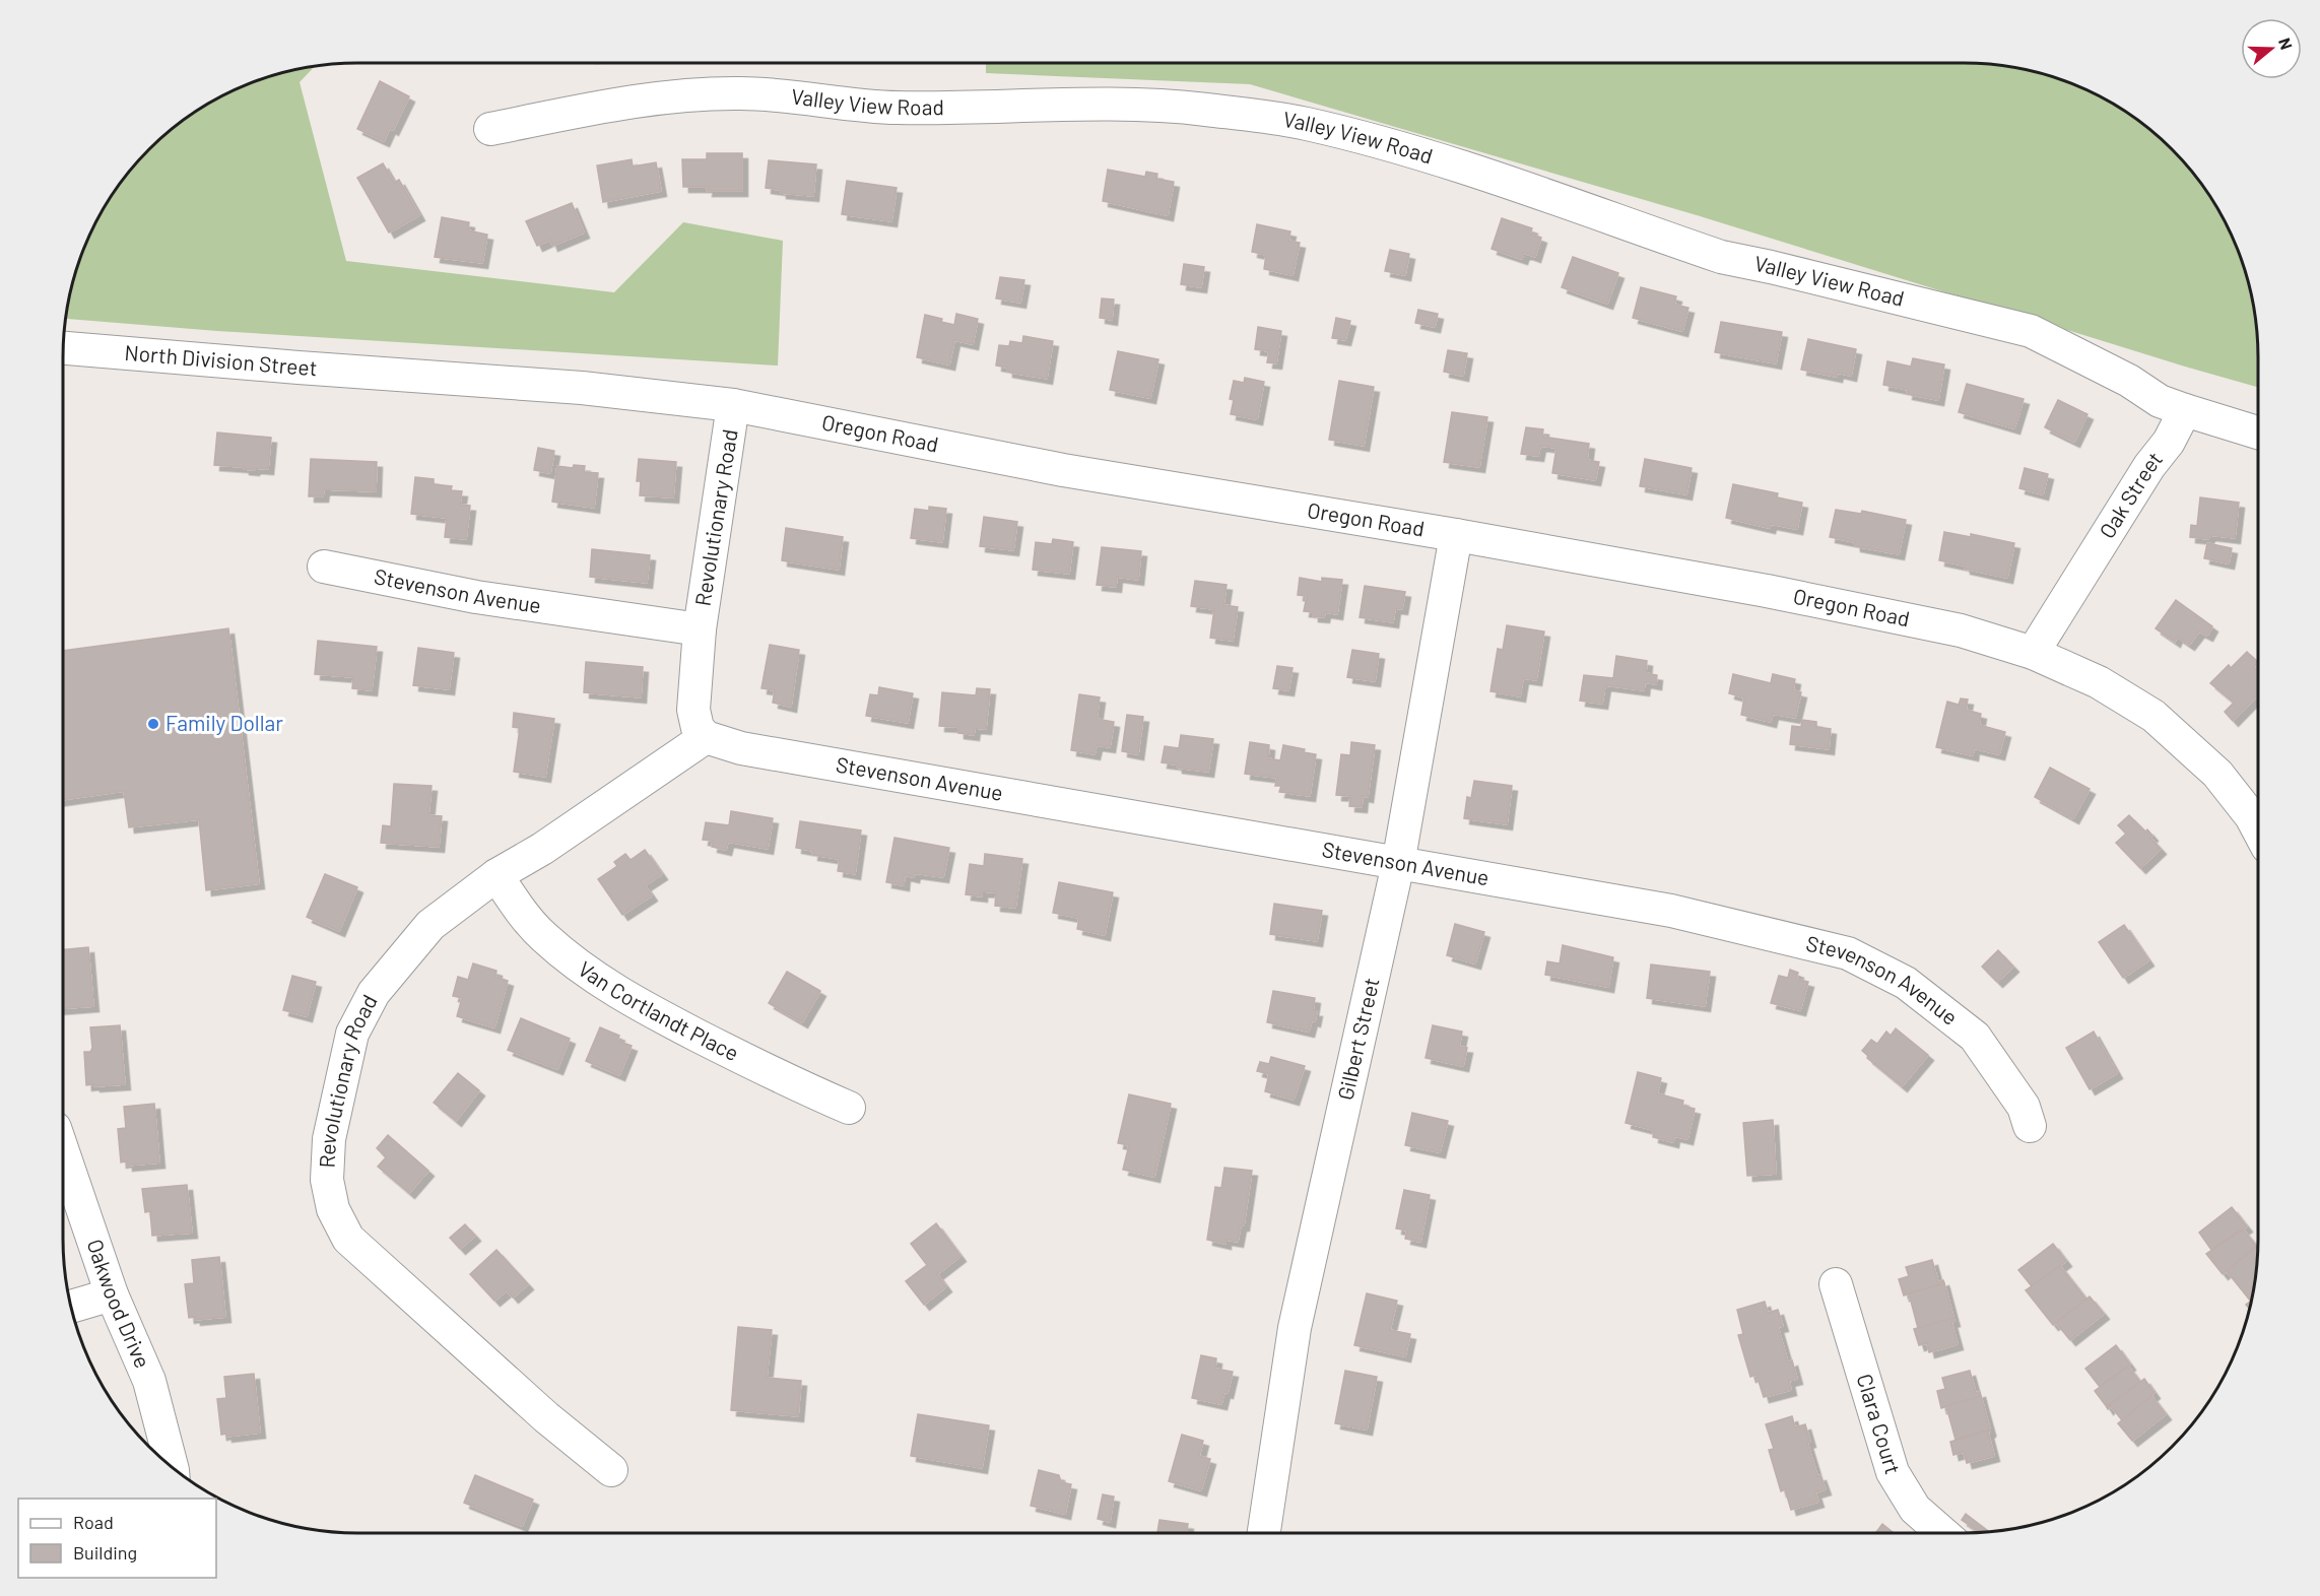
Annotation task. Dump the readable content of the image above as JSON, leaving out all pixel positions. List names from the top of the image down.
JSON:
{
  "streets": {
    "street": [
      "Valley View Road",
      "North Division Street",
      "Oregon Road",
      "Oak Street",
      "Revolutionary Road",
      "Stevenson Avenue",
      "Van Cortlandt Place",
      "Gilbert Street",
      "Oakwood Drive",
      "Clara Court"
    ]
  },
  "crossings": [
    ["Valley View Road", "Oak Street"],
    ["North Division Street", "Oregon Road"],
    ["Oregon Road", "Oak Street"],
    ["Oregon Road", "Revolutionary Road"],
    ["Oregon Road", "Gilbert Street"],
    ["Revolutionary Road", "Stevenson Avenue"],
    ["Revolutionary Road", "Van Cortlandt Place"],
    ["Stevenson Avenue", "Gilbert Street"]
  ],
  "places": ["Family Dollar"],
  "legend": ["Road", "Building"],
  "north": "right"
}
